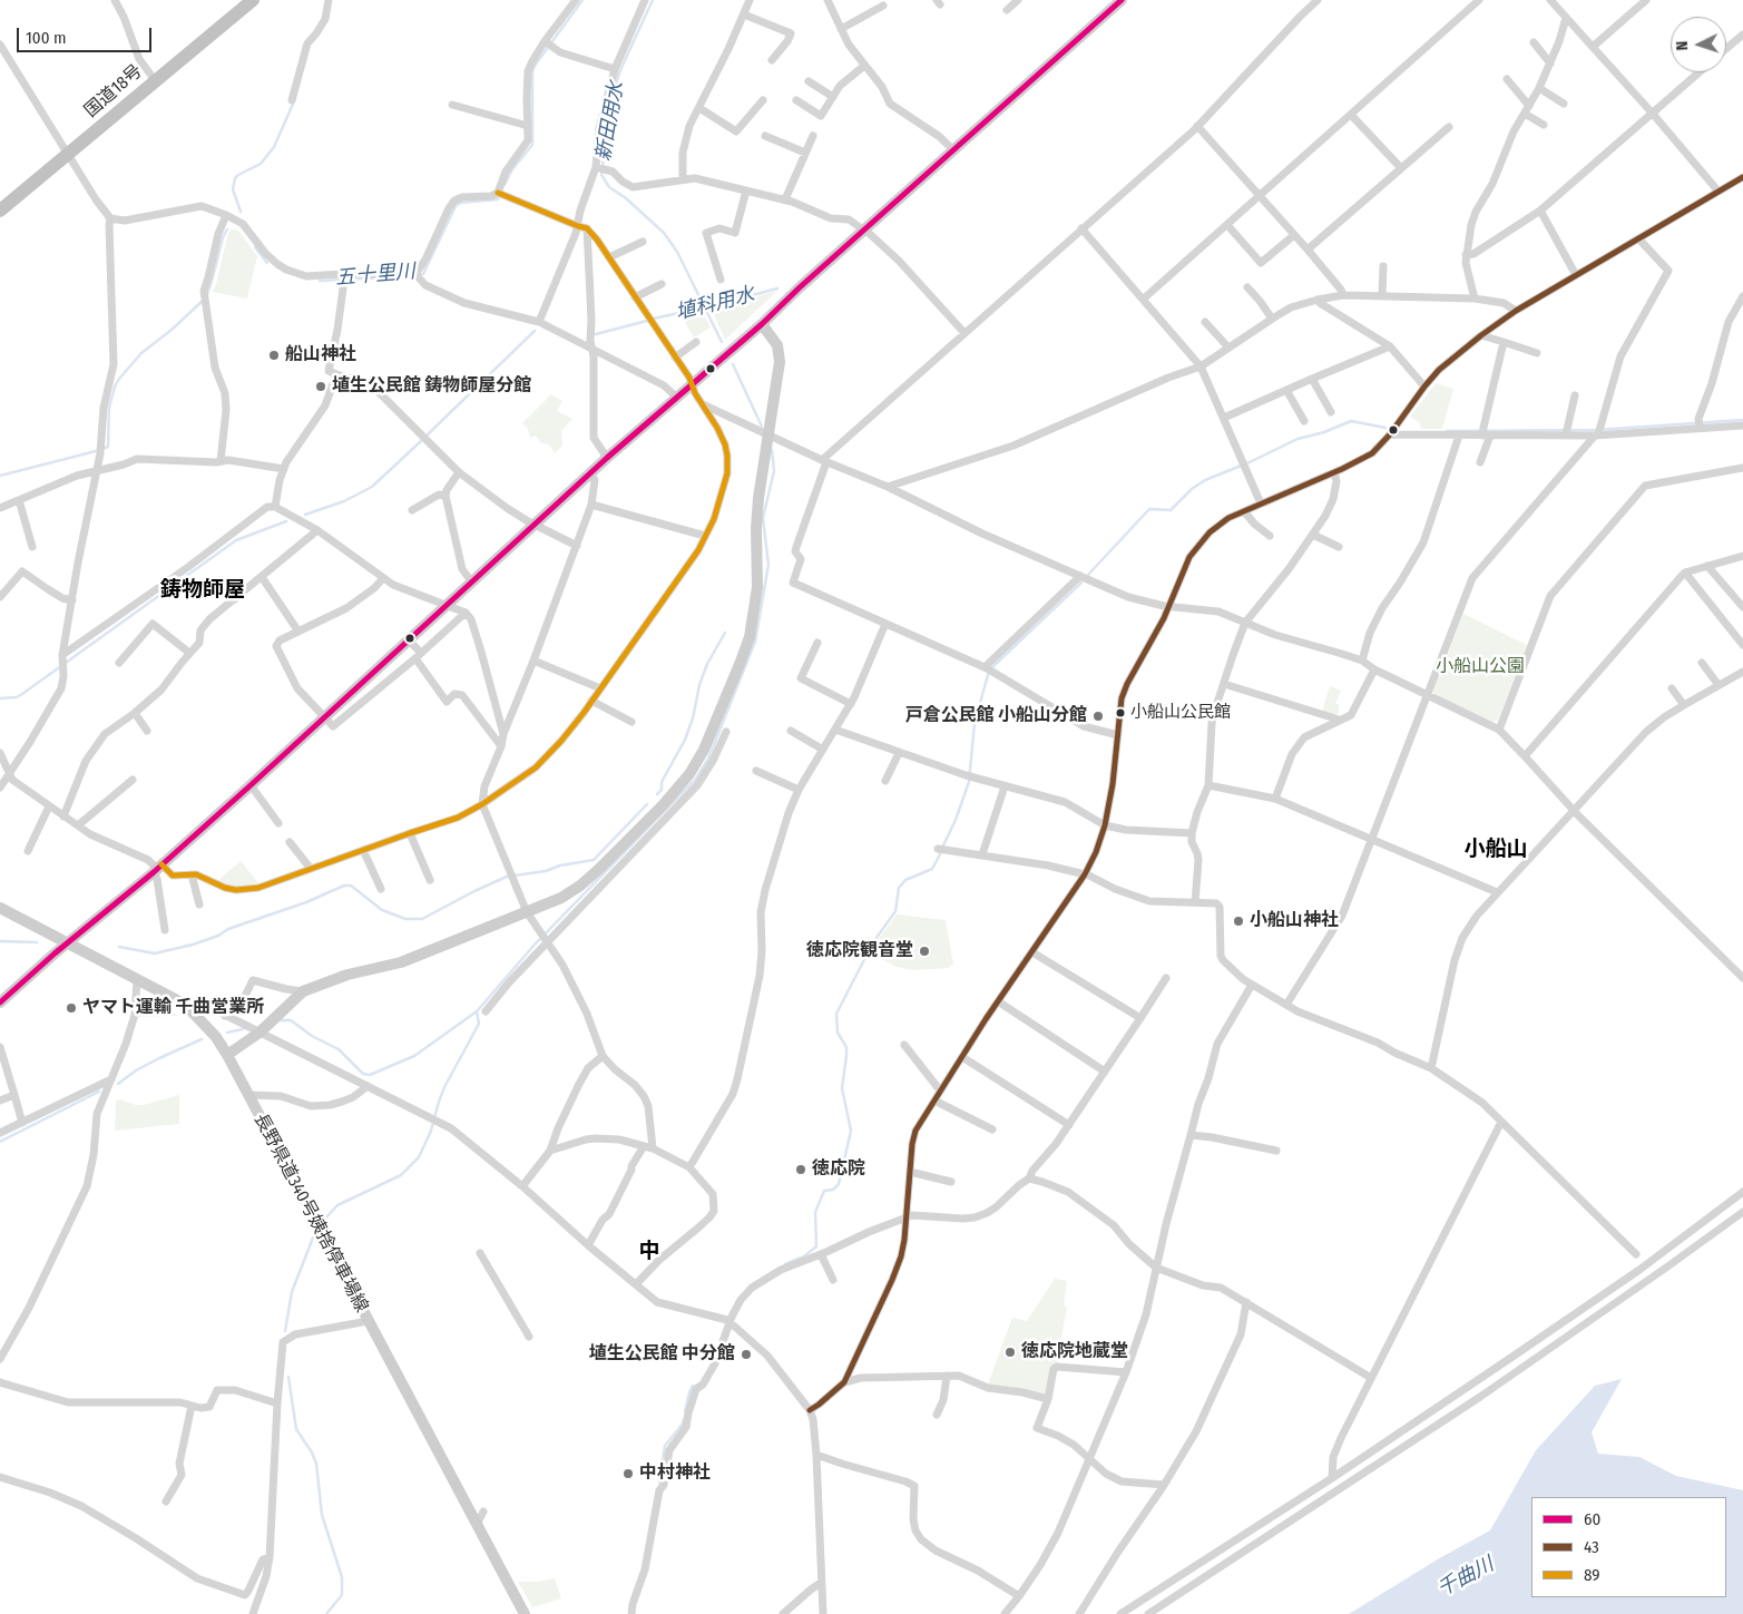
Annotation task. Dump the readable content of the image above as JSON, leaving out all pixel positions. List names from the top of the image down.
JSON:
{
  "streets": {
    "highway": ["国道18号"],
    "street": ["長野県道340号姨捨停車場線"]
  },
  "districts": ["鋳物師屋", "小船山", "中"],
  "water": [
    "新田用水",
    "五十里川",
    "埴科用水",
    "千曲川"
  ],
  "parks": ["小船山公園"],
  "places": [
    "船山神社",
    "埴生公民館 鋳物師屋分館",
    "小船山公民館",
    "戸倉公民館 小船山分館",
    "小船山神社",
    "徳応院観音堂",
    "ヤマト運輸 千曲営業所",
    "徳応院",
    "徳応院地蔵堂",
    "埴生公民館 中分館",
    "中村神社"
  ],
  "lines": ["transit line 60", "transit line 43", "transit line 89"],
  "legend": ["60", "43", "89"],
  "scale_bar": "100 m",
  "north": "left"
}
